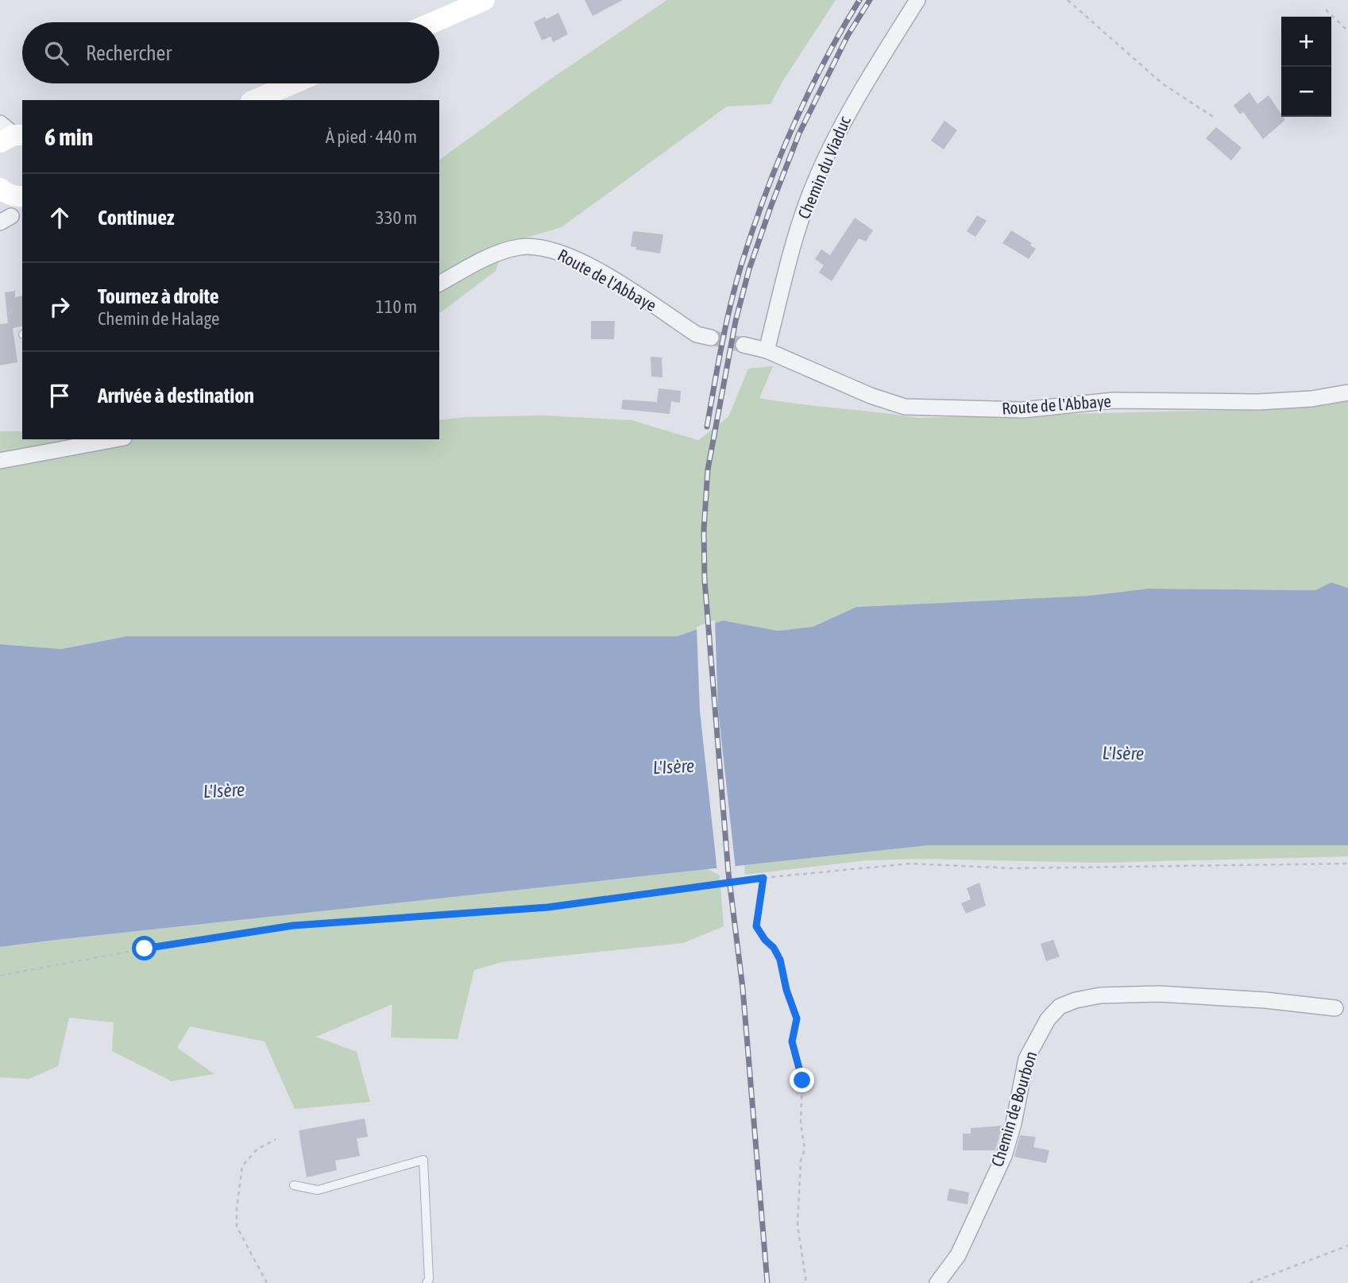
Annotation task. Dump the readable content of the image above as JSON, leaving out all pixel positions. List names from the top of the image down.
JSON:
{
  "streets": {
    "street": ["Chemin du Viaduc", "Route de l'Abbaye", "Chemin de Bourbon"]
  },
  "crossings": [
    ["Chemin du Viaduc", "Route de l'Abbaye"]
  ],
  "water": ["L'Isère"],
  "page": {
    "map_buttons": ["+", "−"],
    "search": "Rechercher",
    "heading": ["6 min", "À pied · 440 m"],
    "list": [
      ["Continuez", "330 m"],
      ["Tournez à droite", "Chemin de Halage", "110 m"],
      "Arrivée à destination"
    ]
  }
}
